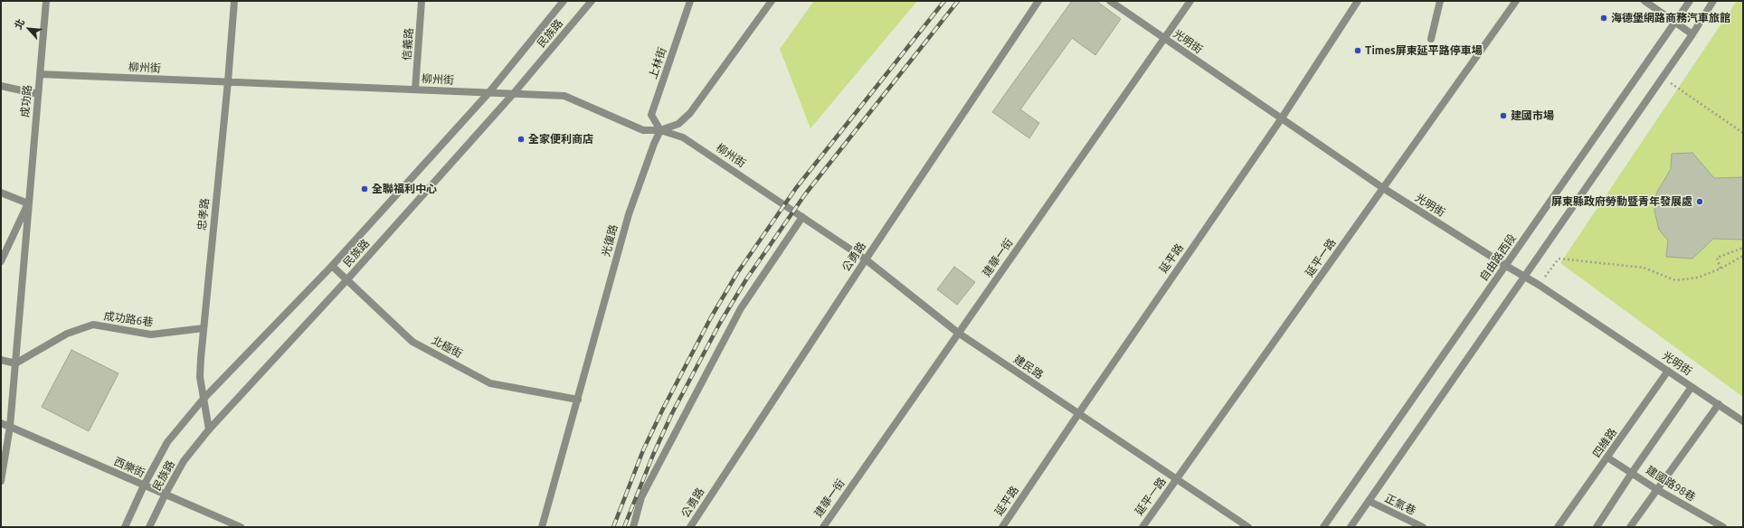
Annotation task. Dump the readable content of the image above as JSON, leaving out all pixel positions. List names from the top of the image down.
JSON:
{
  "streets": {
    "street": [
      "民族路",
      "光明街",
      "信義路",
      "上林街",
      "柳州街",
      "成功路",
      "忠孝路",
      "光復路",
      "公勇路",
      "建華一街",
      "延平一路",
      "自由路西段",
      "延平路",
      "成功路6巷",
      "北極街",
      "建民路",
      "四維路",
      "西樂街",
      "建國路98巷",
      "正氣巷"
    ]
  },
  "crossings": [
    ["民族路", "柳州街"],
    ["民族路", "忠孝路"],
    ["民族路", "北極街"],
    ["民族路", "西樂街"],
    ["光明街", "建華一街"],
    ["光明街", "延平一路"],
    ["光明街", "自由路西段"],
    ["光明街", "延平路"],
    ["光明街", "四維路"],
    ["信義路", "柳州街"],
    ["上林街", "柳州街"],
    ["上林街", "光復路"],
    ["柳州街", "成功路"],
    ["柳州街", "忠孝路"],
    ["柳州街", "光復路"],
    ["柳州街", "建民路"],
    ["成功路", "成功路6巷"],
    ["成功路", "西樂街"],
    ["忠孝路", "成功路6巷"],
    ["光復路", "北極街"],
    ["公勇路", "建民路"],
    ["建華一街", "建民路"],
    ["延平一路", "建民路"],
    ["延平路", "建民路"],
    ["四維路", "建國路98巷"]
  ],
  "places": [
    "海德堡網路商務汽車旅館",
    "Times屏東延平路停車場",
    "建國市場",
    "全家便利商店",
    "全聯福利中心",
    "屏東縣政府勞動暨青年發展處"
  ],
  "north": "top left"
}
